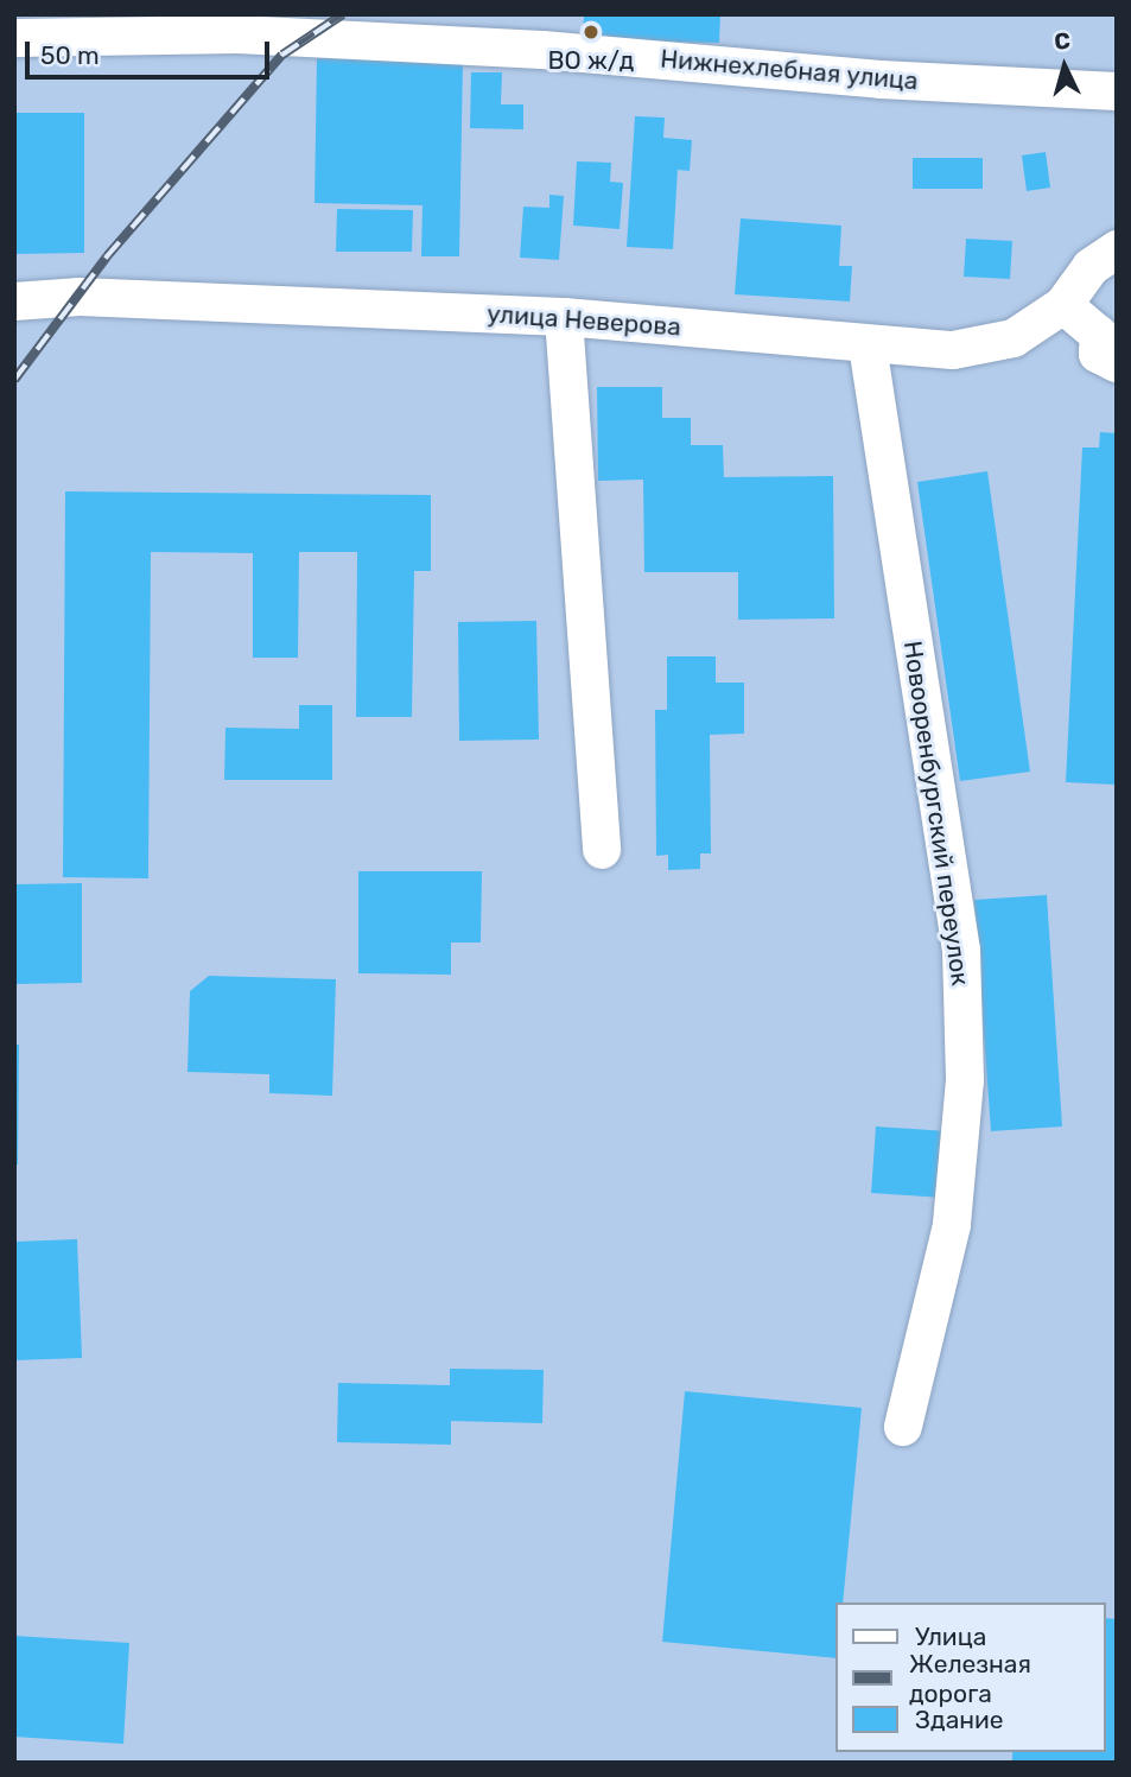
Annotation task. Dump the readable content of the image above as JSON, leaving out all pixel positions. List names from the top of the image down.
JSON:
{
  "streets": {
    "street": ["Нижнехлебная улица", "улица Неверова", "Новооренбургский переулок"]
  },
  "crossings": [
    ["улица Неверова", "Новооренбургский переулок"]
  ],
  "places": ["ВО ж/д"],
  "legend": ["Улица", "Железная дорога", "Здание"],
  "scale_bar": "50 m",
  "north": "top"
}
